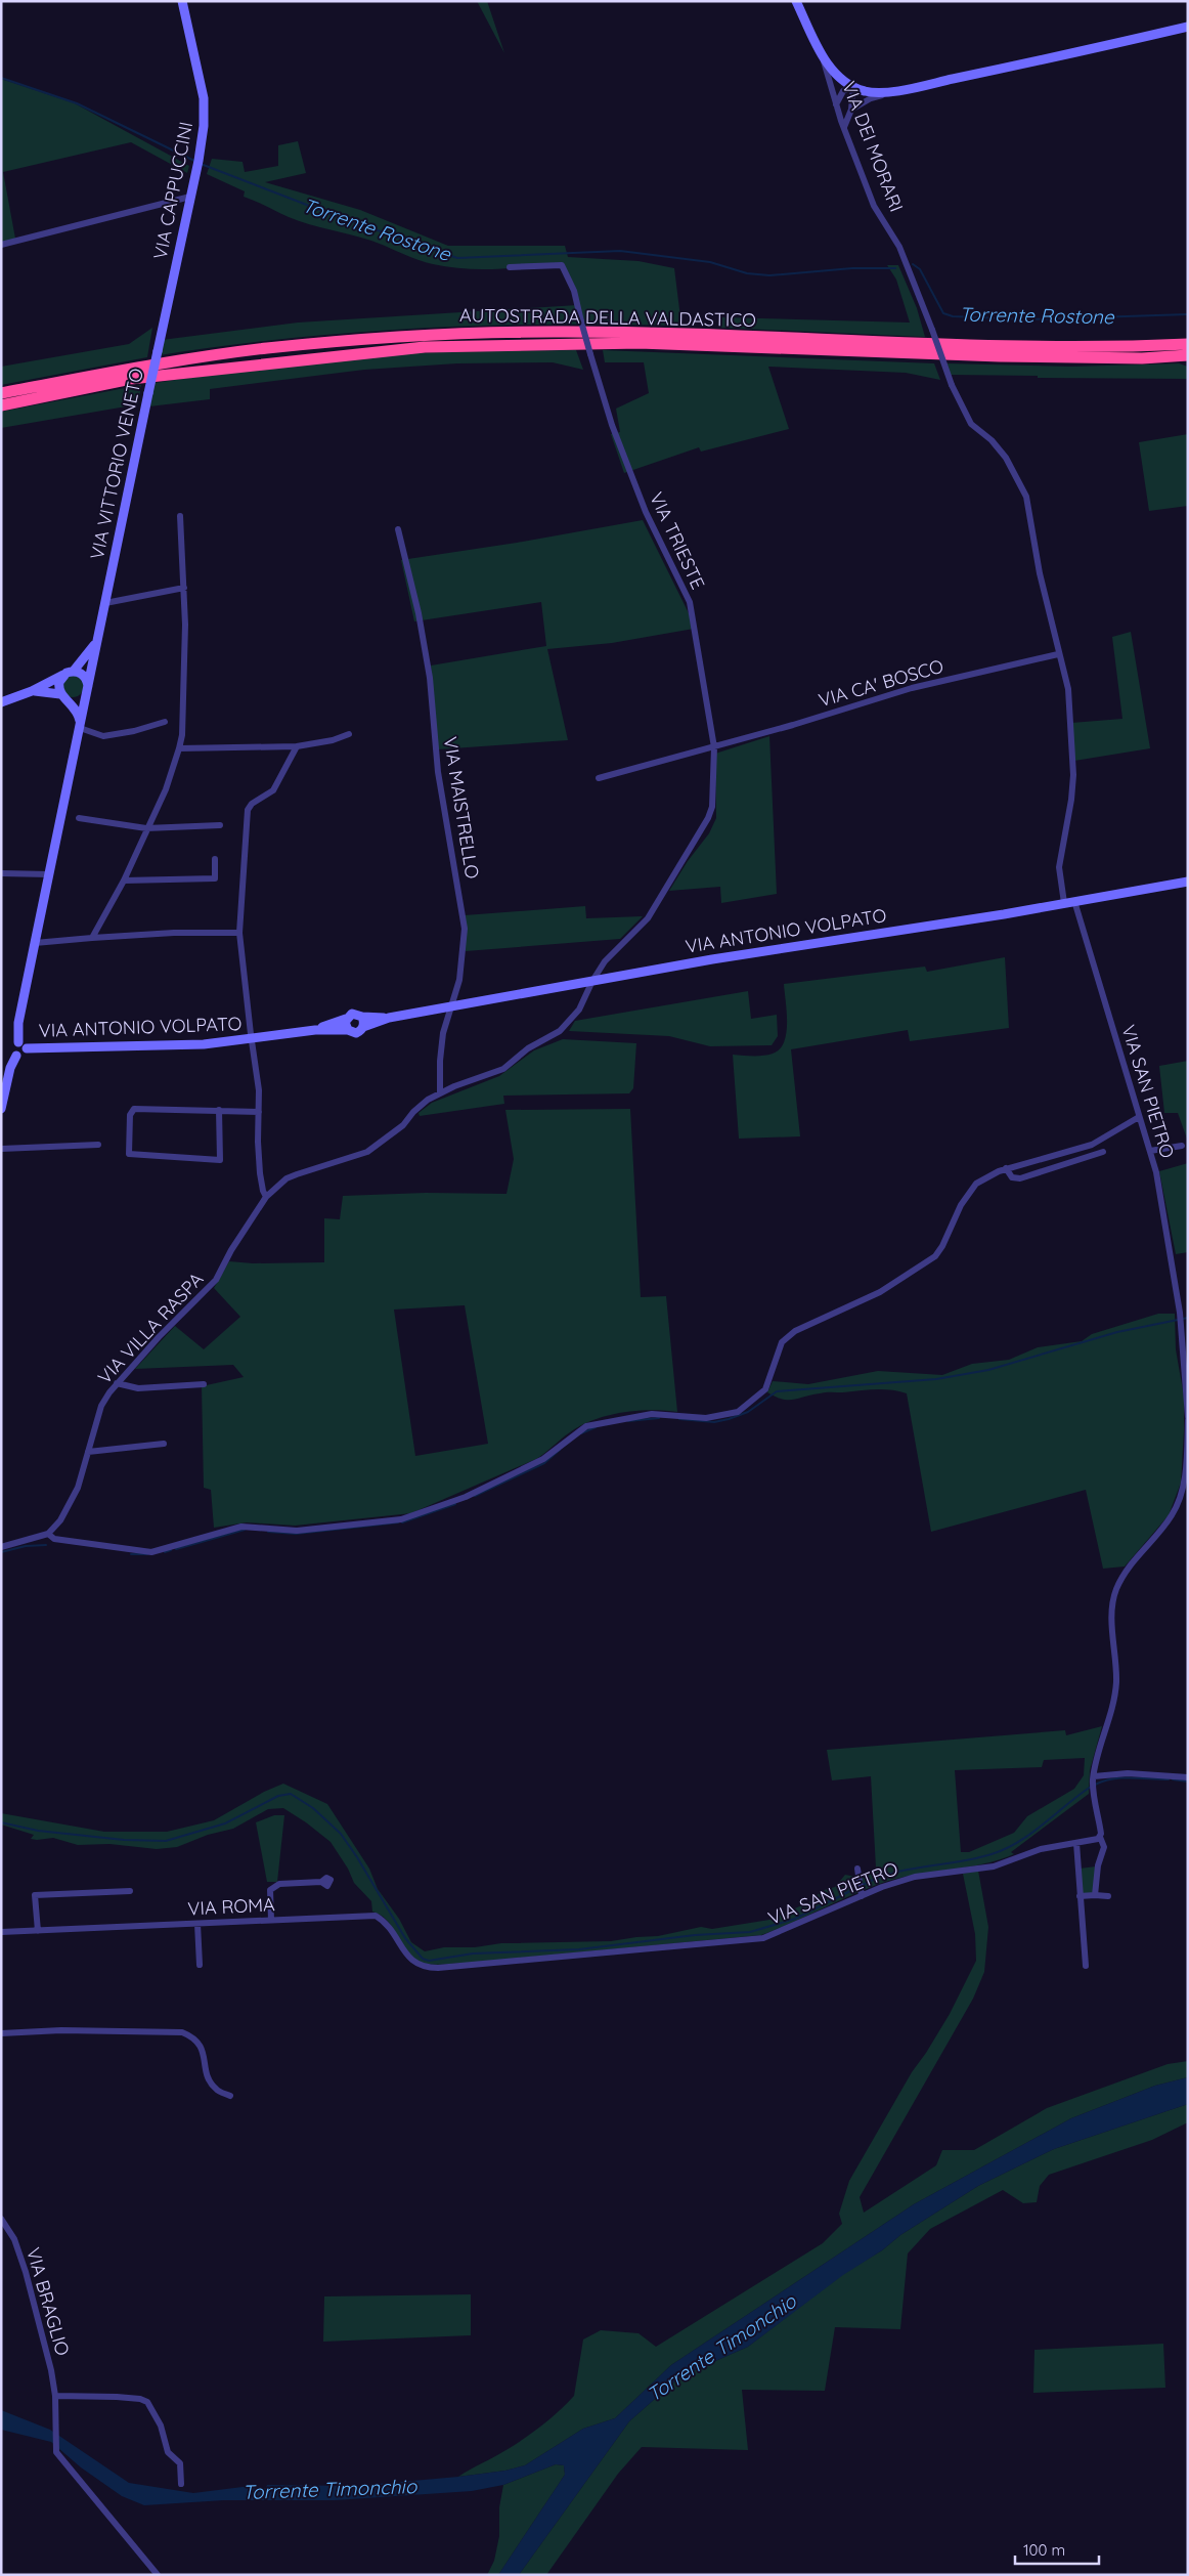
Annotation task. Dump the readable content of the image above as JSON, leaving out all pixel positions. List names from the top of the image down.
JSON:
{
  "streets": {
    "highway": ["AUTOSTRADA DELLA VALDASTICO"],
    "street": [
      "VIA DEI MORARI",
      "VIA CAPPUCCINI",
      "VIA VITTORIO VENETO",
      "VIA TRIESTE",
      "VIA CA' BOSCO",
      "VIA MAISTRELLO",
      "VIA ANTONIO VOLPATO",
      "VIA SAN PIETRO",
      "VIA VILLA RASPA",
      "VIA ROMA",
      "VIA BRAGLIO"
    ]
  },
  "crossings": [
    ["VIA DEI MORARI", "VIA CA' BOSCO"],
    ["VIA CAPPUCCINI", "VIA VITTORIO VENETO"],
    ["VIA VITTORIO VENETO", "VIA ANTONIO VOLPATO"],
    ["VIA TRIESTE", "VIA CA' BOSCO"],
    ["VIA TRIESTE", "VIA ANTONIO VOLPATO"],
    ["VIA TRIESTE", "VIA VILLA RASPA"],
    ["VIA MAISTRELLO", "VIA ANTONIO VOLPATO"],
    ["VIA MAISTRELLO", "VIA VILLA RASPA"],
    ["VIA ANTONIO VOLPATO", "VIA SAN PIETRO"],
    ["VIA ANTONIO VOLPATO", "VIA VILLA RASPA"],
    ["VIA SAN PIETRO", "VIA ROMA"]
  ],
  "water": ["Torrente Rostone", "Torrente Timonchio"],
  "scale_bar": "100 m"
}
